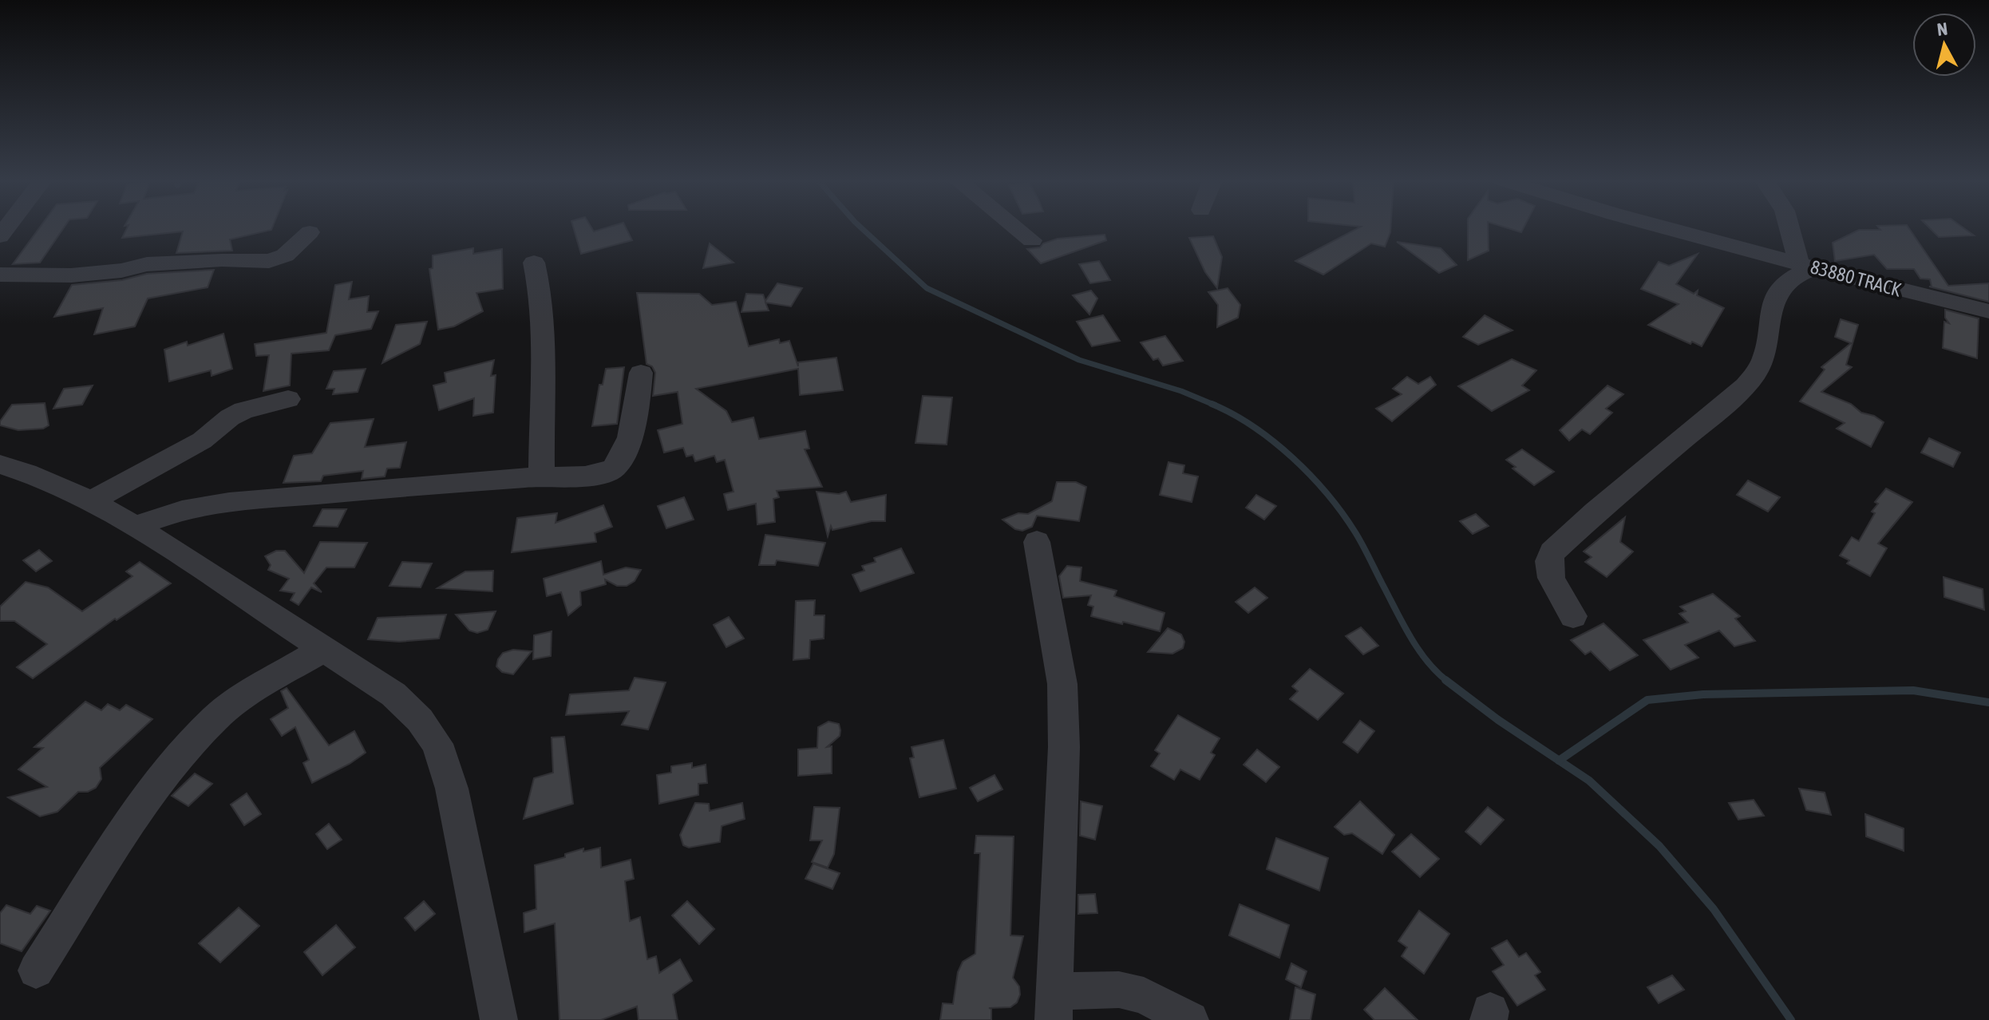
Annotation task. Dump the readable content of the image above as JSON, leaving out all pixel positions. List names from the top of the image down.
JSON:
{
  "streets": {
    "street": ["83880 TRACK"]
  },
  "north": "top"
}
